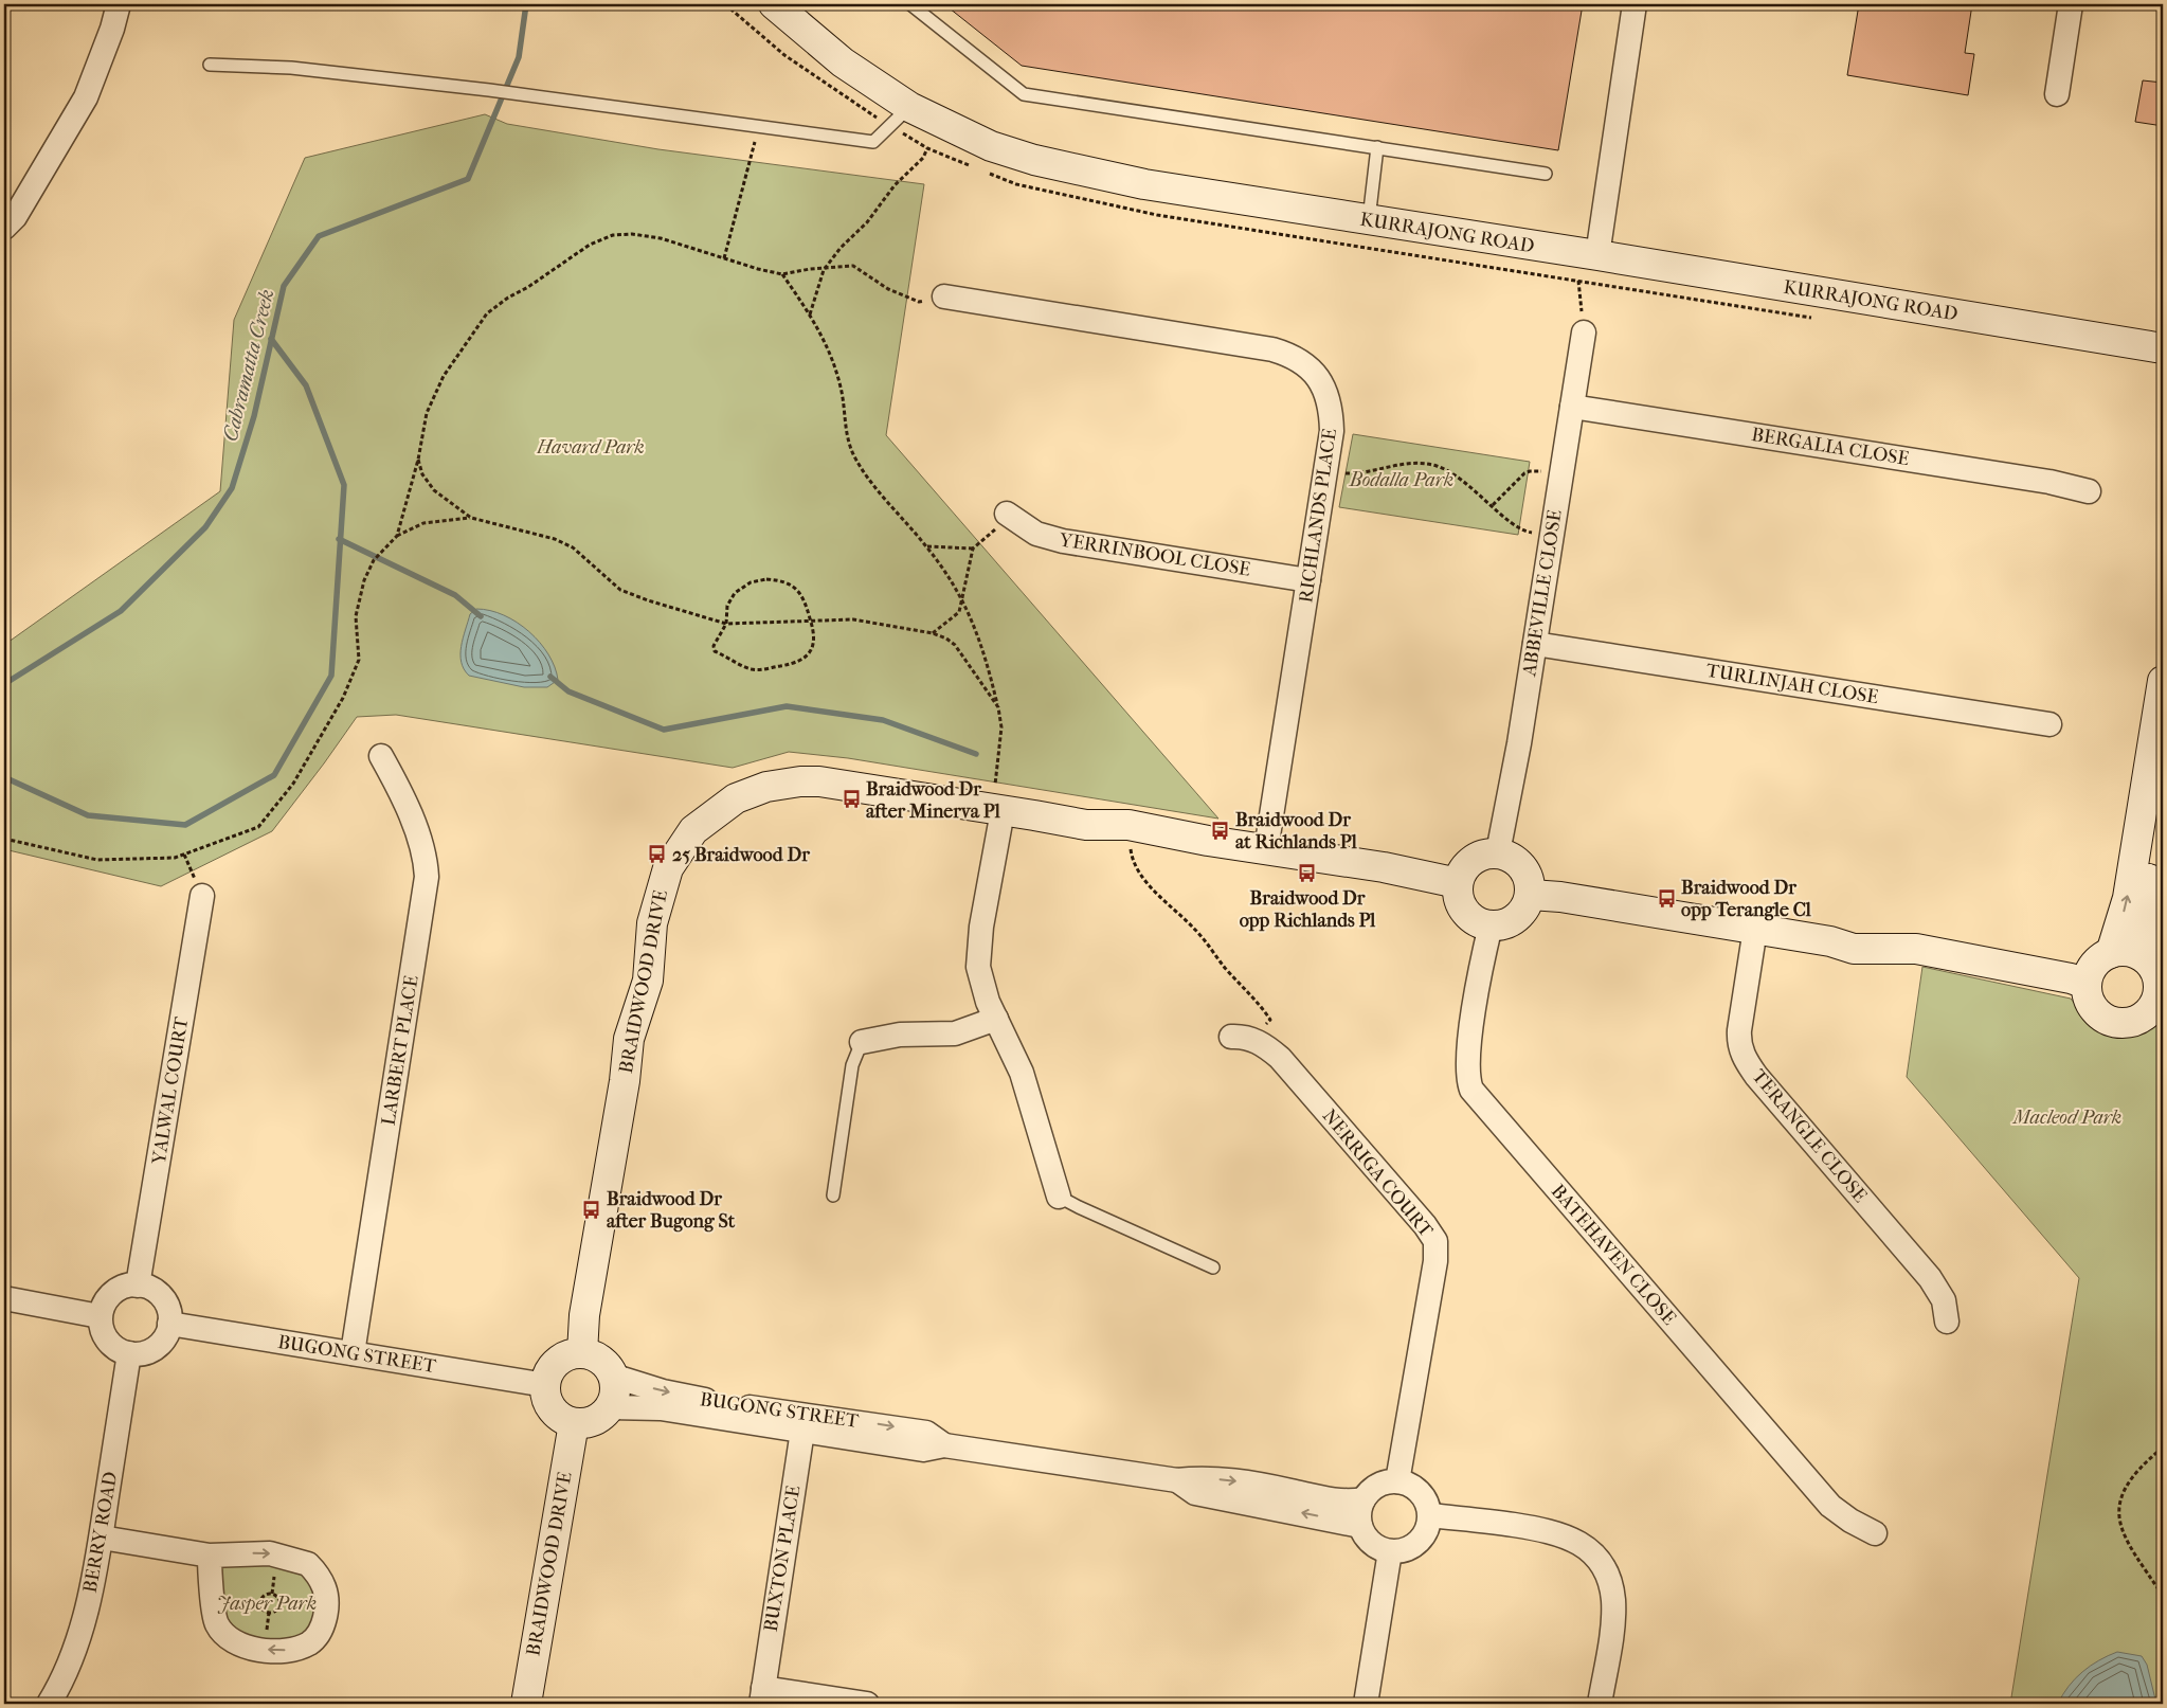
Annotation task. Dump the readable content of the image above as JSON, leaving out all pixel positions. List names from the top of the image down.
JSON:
{
  "streets": {
    "street": [
      "KURRAJONG ROAD",
      "BERGALIA CLOSE",
      "RICHLANDS PLACE",
      "YERRINBOOL CLOSE",
      "ABBEVILLE CLOSE",
      "TURLINJAH CLOSE",
      "BRAIDWOOD DRIVE",
      "LARBERT PLACE",
      "YALWAL COURT",
      "TERANGLE CLOSE",
      "NERRIGA COURT",
      "BATEHAVEN CLOSE",
      "BUGONG STREET",
      "BERRY ROAD",
      "BUXTON PLACE"
    ]
  },
  "crossings": [
    ["BERGALIA CLOSE", "ABBEVILLE CLOSE"],
    ["RICHLANDS PLACE", "YERRINBOOL CLOSE"],
    ["RICHLANDS PLACE", "BRAIDWOOD DRIVE"],
    ["ABBEVILLE CLOSE", "TURLINJAH CLOSE"],
    ["ABBEVILLE CLOSE", "BRAIDWOOD DRIVE"],
    ["ABBEVILLE CLOSE", "BATEHAVEN CLOSE"],
    ["BRAIDWOOD DRIVE", "BATEHAVEN CLOSE"],
    ["BRAIDWOOD DRIVE", "BUGONG STREET"],
    ["LARBERT PLACE", "BUGONG STREET"],
    ["YALWAL COURT", "BUGONG STREET"],
    ["YALWAL COURT", "BERRY ROAD"],
    ["NERRIGA COURT", "BUGONG STREET"],
    ["BUGONG STREET", "BERRY ROAD"],
    ["BUGONG STREET", "BUXTON PLACE"]
  ],
  "water": ["Cabramatta Creek"],
  "parks": [
    "Havard Park",
    "Bodalla Park",
    "Macleod Park",
    "Jasper Park"
  ],
  "places": {
    "bus stop": [
      "Braidwood Dr after Minerva Pl",
      "Braidwood Dr at Richlands Pl",
      "25 Braidwood Dr",
      "Braidwood Dr opp Richlands Pl",
      "Braidwood Dr opp Terangle Cl",
      "Braidwood Dr after Bugong St"
    ]
  }
}
